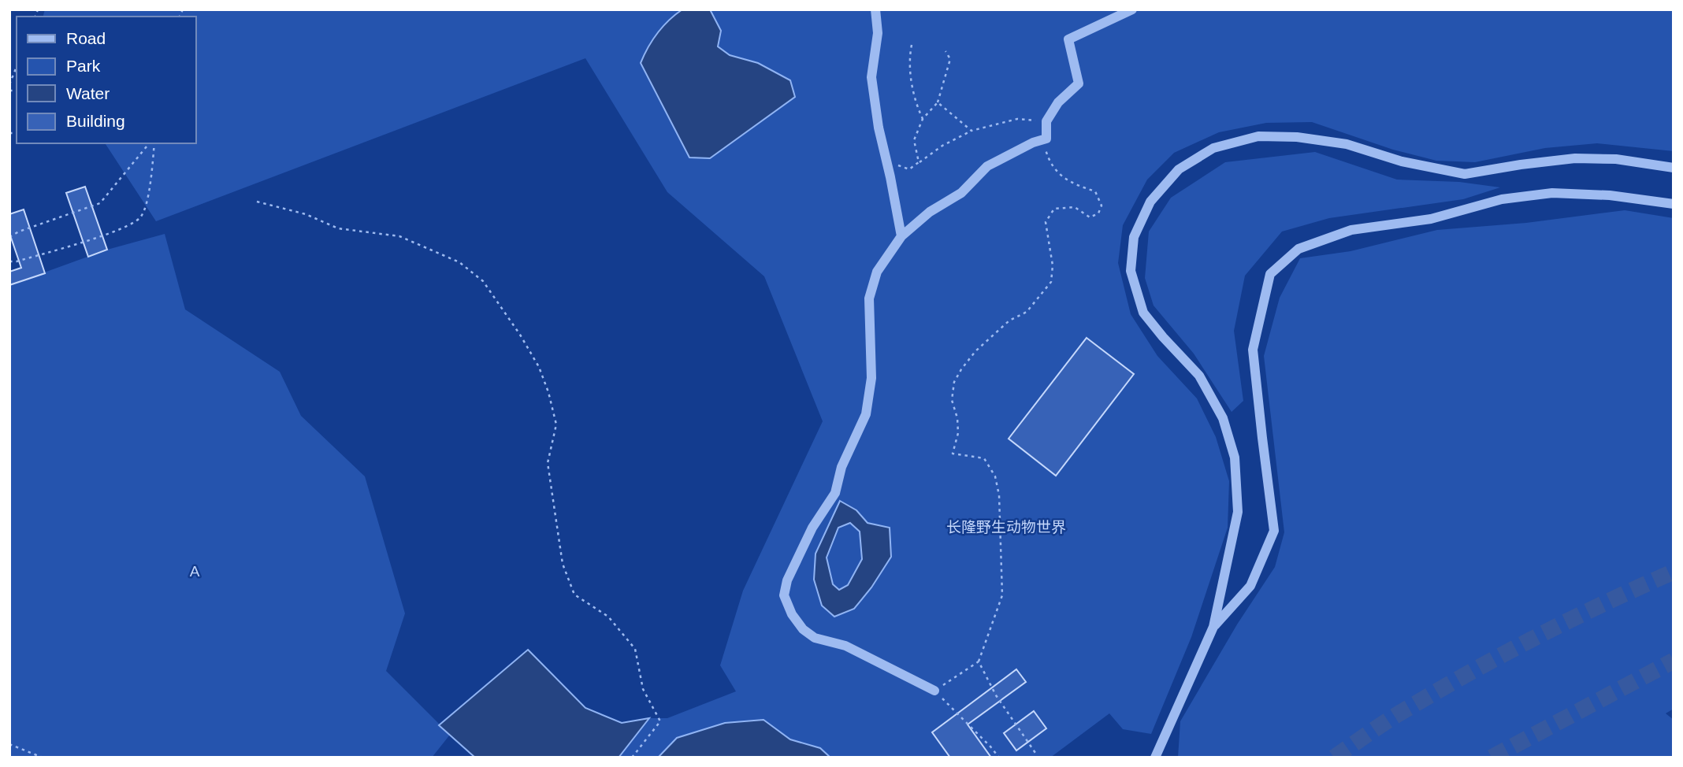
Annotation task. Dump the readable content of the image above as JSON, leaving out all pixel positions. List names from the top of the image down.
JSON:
{
  "parks": ["长隆野生动物世界", "A"],
  "legend": [
    "Road",
    "Park",
    "Water",
    "Building"
  ]
}
